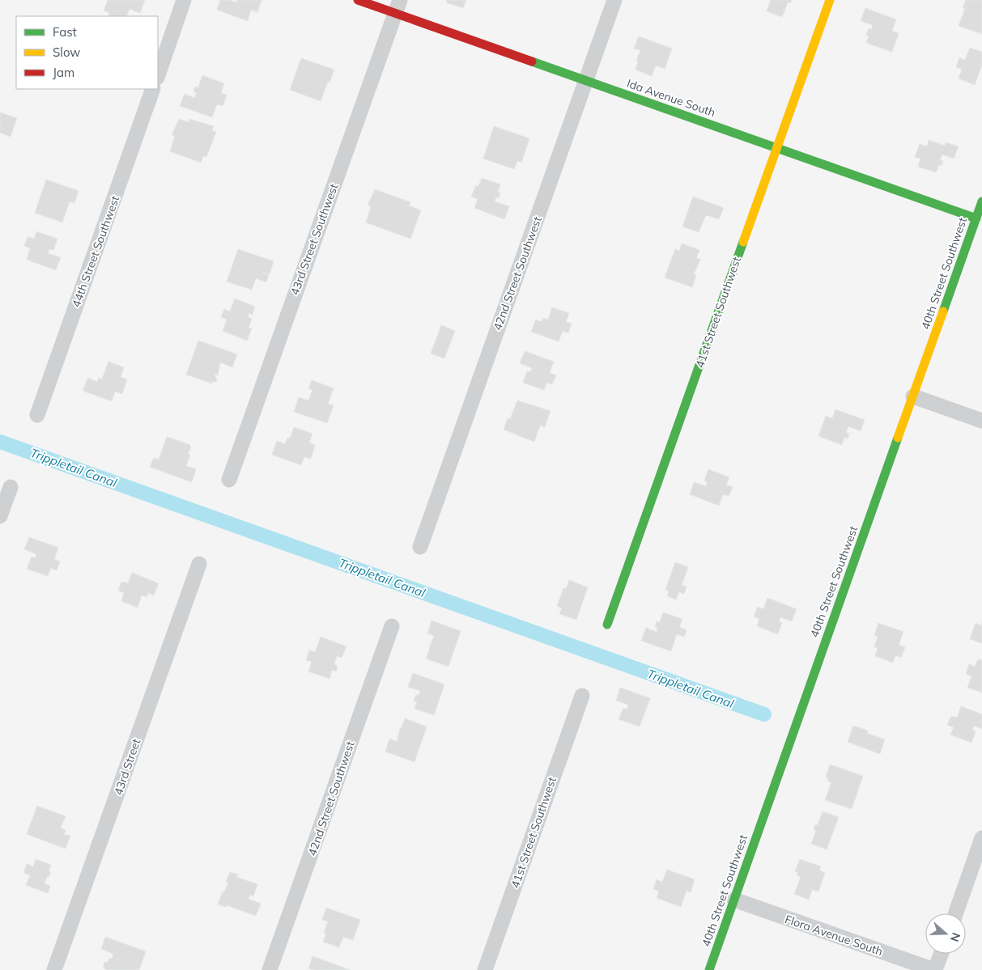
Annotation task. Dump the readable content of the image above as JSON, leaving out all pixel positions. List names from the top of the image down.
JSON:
{
  "streets": {
    "street": [
      "Ida Avenue South",
      "43rd Street Southwest",
      "44th Street Southwest",
      "42nd Street Southwest",
      "40th Street Southwest",
      "41st Street Southwest",
      "43rd Street",
      "Flora Avenue South"
    ]
  },
  "crossings": [
    ["Ida Avenue South", "43rd Street Southwest"],
    ["Ida Avenue South", "42nd Street Southwest"],
    ["Ida Avenue South", "40th Street Southwest"],
    ["Ida Avenue South", "41st Street Southwest"],
    ["40th Street Southwest", "Flora Avenue South"]
  ],
  "water": ["Trippletail Canal"],
  "legend": ["Fast", "Slow", "Jam"],
  "north": "right"
}
